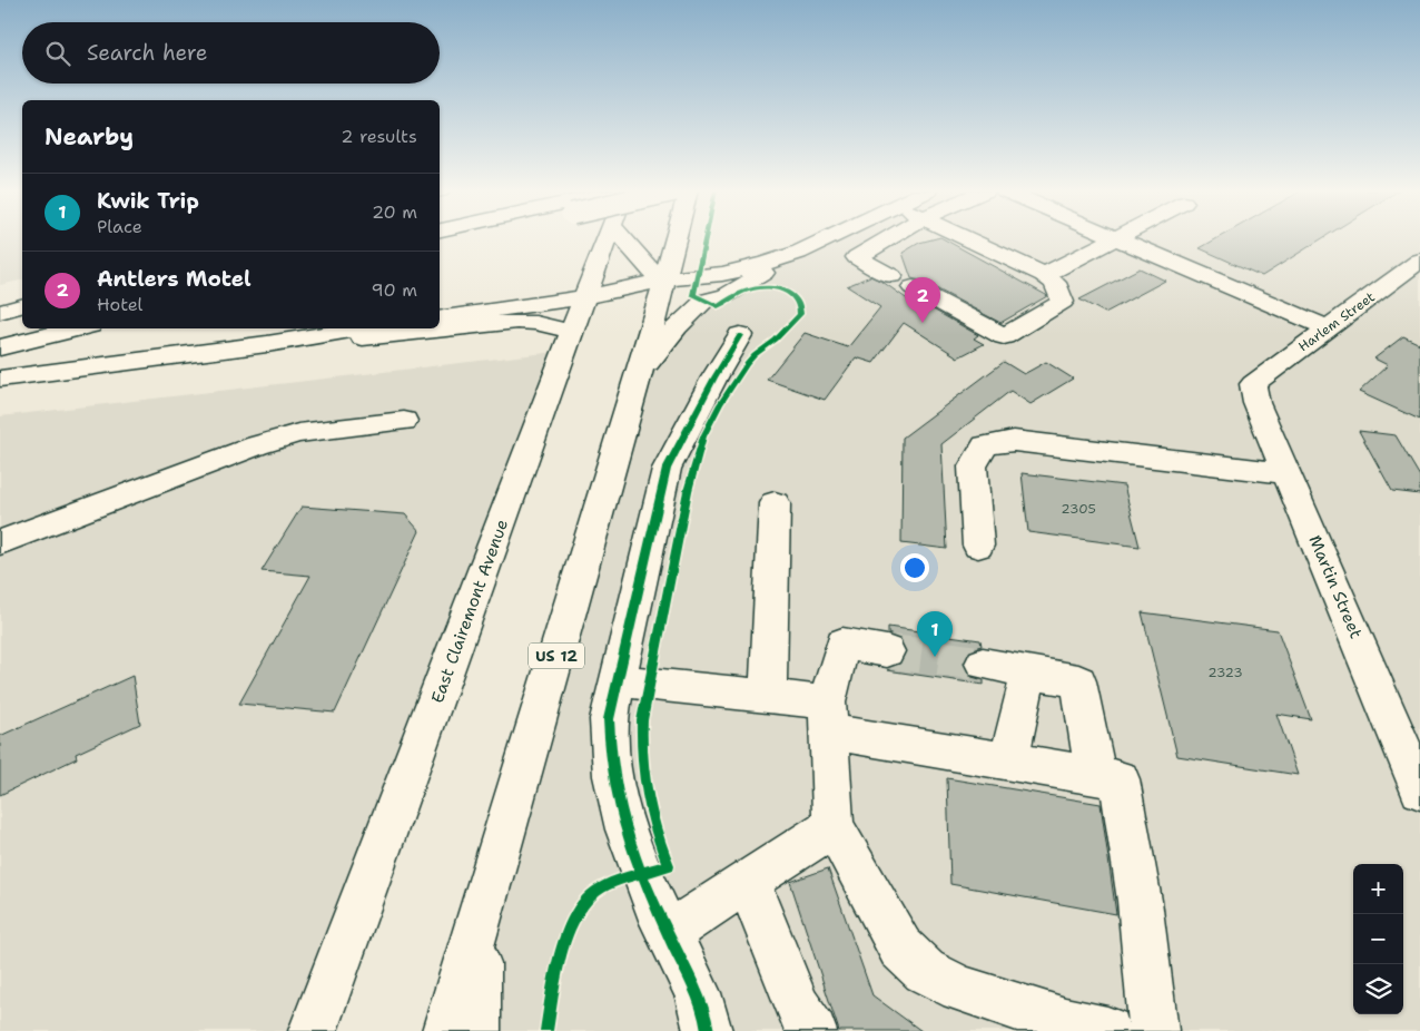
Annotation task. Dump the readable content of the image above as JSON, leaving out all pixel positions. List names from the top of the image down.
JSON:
{
  "streets": {
    "main road": [
      "Harlem Street",
      "Martin Street",
      "East Clairemont Avenue",
      "US 12"
    ]
  },
  "crossings": [
    ["Harlem Street", "Martin Street"]
  ],
  "house_numbers": ["2305", "2323"],
  "page": {
    "search": "Search here",
    "heading": ["Nearby", "2 results"],
    "list": [
      {
        "mark": "1",
        "name": "Kwik Trip",
        "note": "Place",
        "value": "20 m"
      },
      {
        "mark": "2",
        "name": "Antlers Motel",
        "note": "Hotel",
        "value": "90 m"
      }
    ],
    "pins": ["2", "1"],
    "map_buttons": ["+", "−"]
  }
}
